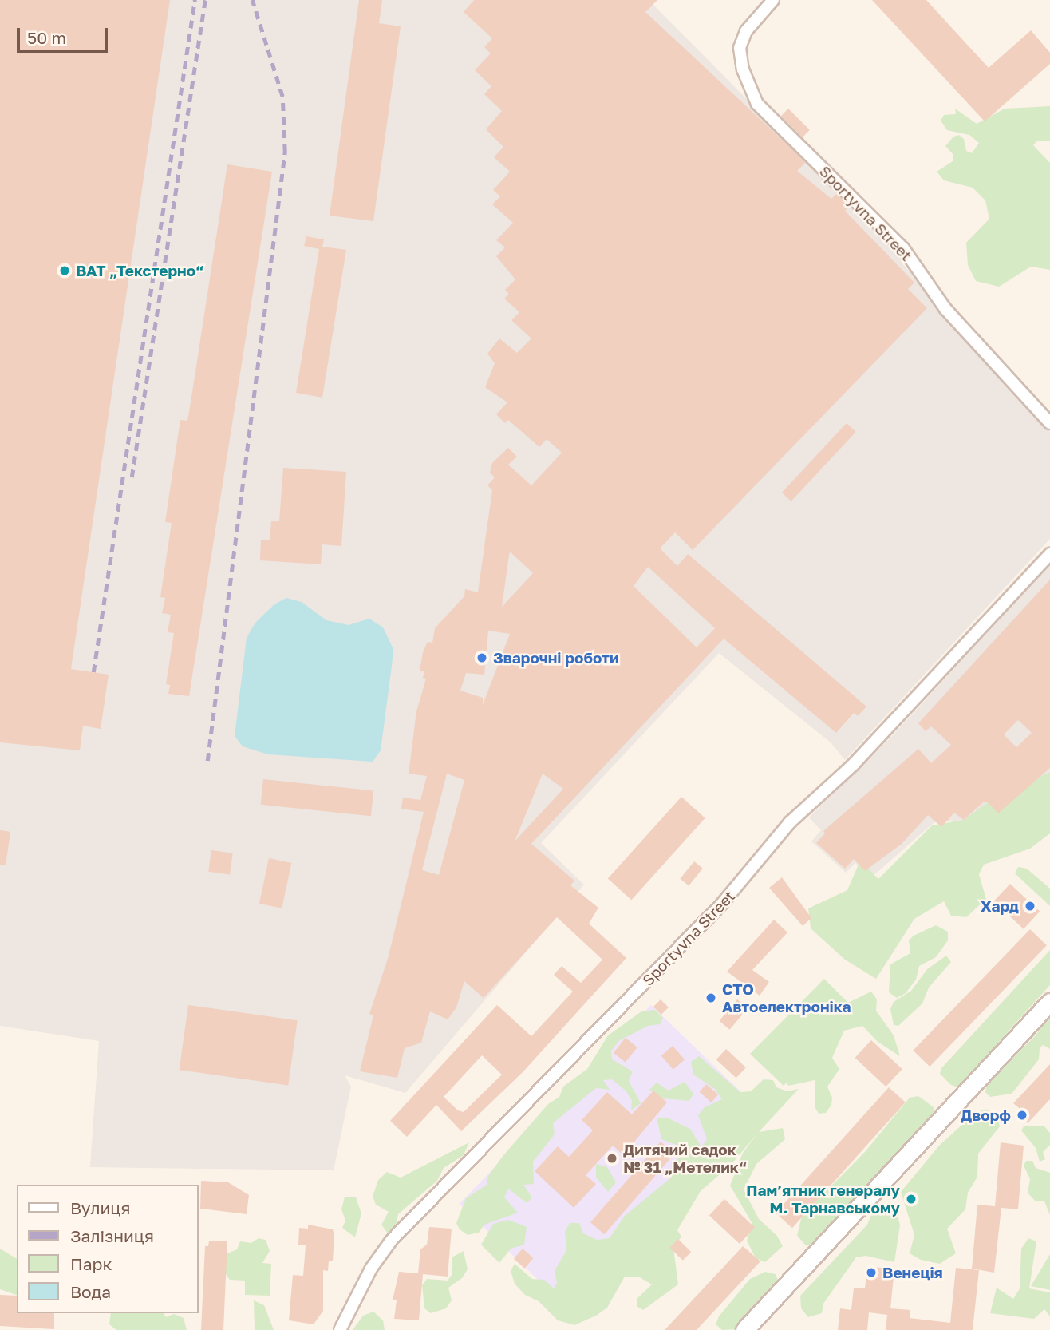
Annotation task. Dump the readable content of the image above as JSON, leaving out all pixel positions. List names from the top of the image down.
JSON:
{
  "streets": {
    "street": ["Sportyvna Street"]
  },
  "places": [
    "ВАТ „Текстерно“",
    "Зварочні роботи",
    "Хард",
    "СТО Автоелектроніка",
    "Дворф",
    "Дитячий садок № 31 „Метелик“",
    "Пам’ятник генералу М. Тарнавському",
    "Венеція"
  ],
  "legend": [
    "Вулиця",
    "Залізниця",
    "Парк",
    "Вода"
  ],
  "scale_bar": "50 m"
}
